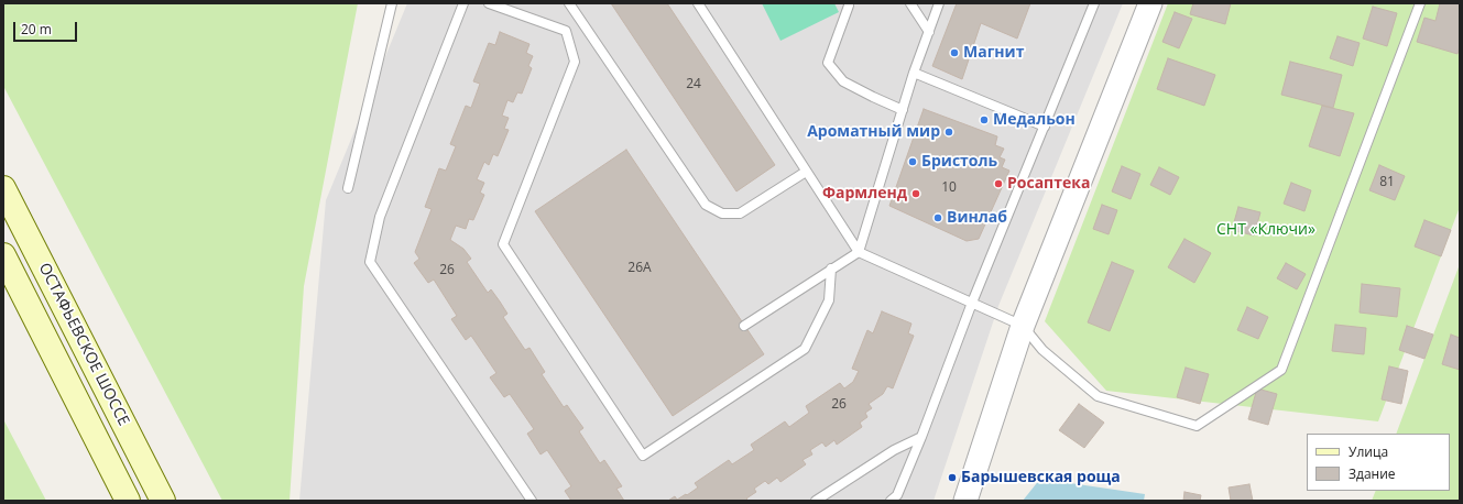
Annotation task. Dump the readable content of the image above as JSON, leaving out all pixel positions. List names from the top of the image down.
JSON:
{
  "streets": {
    "main road": ["ОСТАФЬЕВСКОЕ ШОССЕ"]
  },
  "parks": ["СНТ «Ключи»"],
  "places": [
    "Магнит",
    "Медальон",
    "Ароматный мир",
    "Бристоль",
    "Росаптека",
    "Фармленд",
    "Винлаб",
    "Барышевская роща"
  ],
  "house_numbers": [
    "24",
    "81",
    "10",
    "26А",
    "26",
    "26"
  ],
  "legend": ["Улица", "Здание"],
  "scale_bar": "20 m"
}
